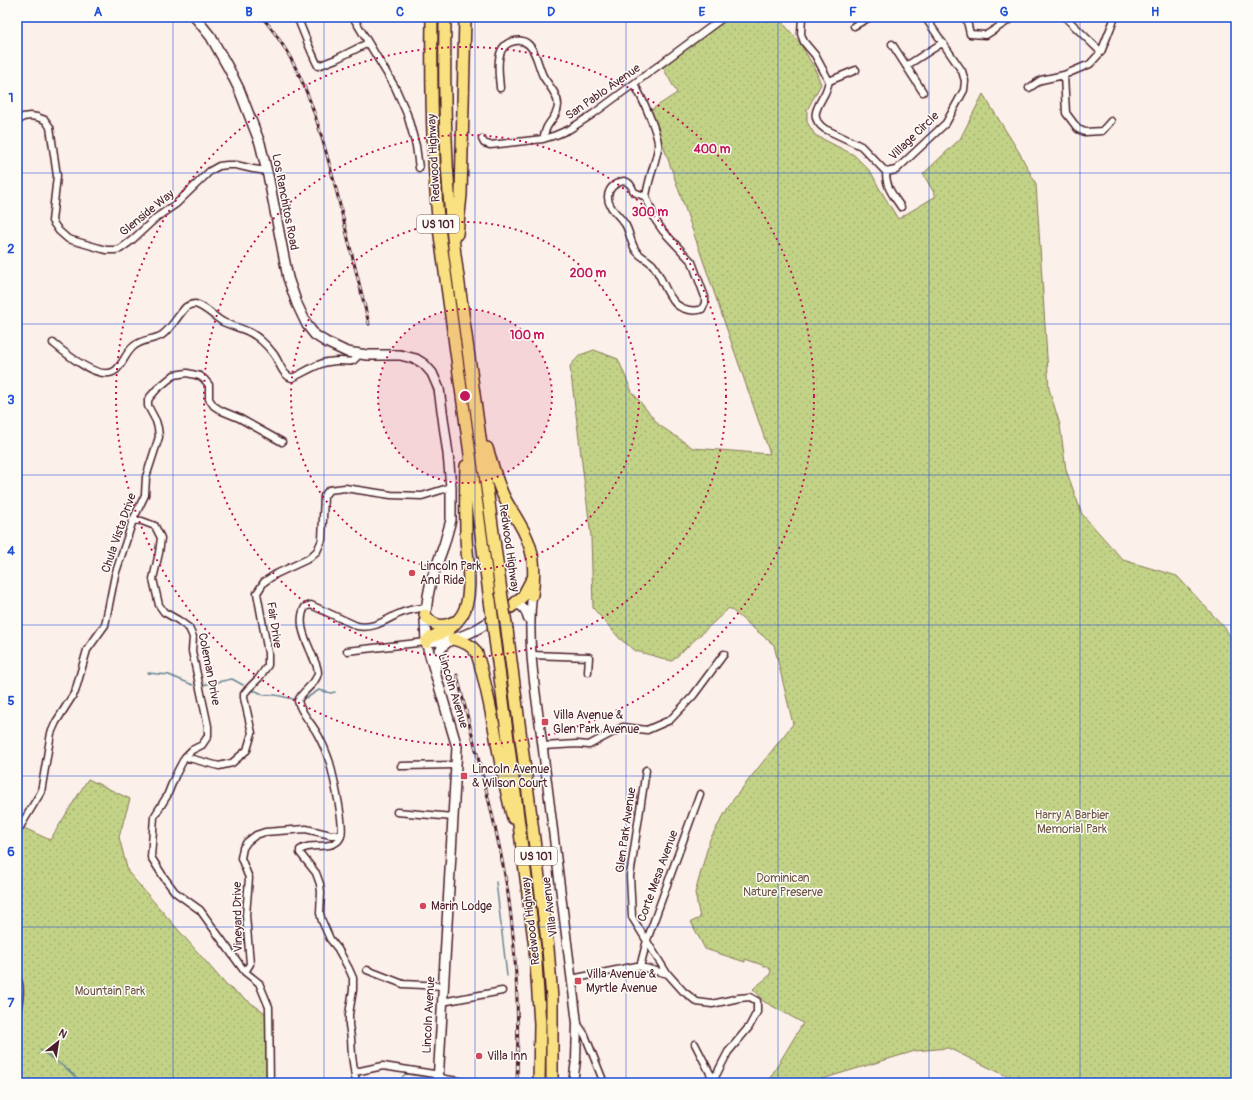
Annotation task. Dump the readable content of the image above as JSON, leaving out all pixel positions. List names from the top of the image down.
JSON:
{
  "streets": {
    "highway": ["Redwood Highway", "US 101"],
    "main road": ["Los Ranchitos Road", "Lincoln Avenue"],
    "street": [
      "San Pablo Avenue",
      "Village Circle",
      "Glenside Way",
      "Chula Vista Drive",
      "Fair Drive",
      "Coleman Drive",
      "Glen Park Avenue",
      "Corte Mesa Avenue",
      "Villa Avenue",
      "Vineyard Drive"
    ]
  },
  "crossings": [
    ["Los Ranchitos Road", "Glenside Way"],
    ["Los Ranchitos Road", "Lincoln Avenue"],
    ["Chula Vista Drive", "Coleman Drive"],
    ["Fair Drive", "Coleman Drive"],
    ["Fair Drive", "Lincoln Avenue"],
    ["Coleman Drive", "Vineyard Drive"],
    ["Glen Park Avenue", "Corte Mesa Avenue"]
  ],
  "parks": ["Harry A Barbier Memorial Park", "Dominican Nature Preserve", "Mountain Park"],
  "places": {
    "other": ["Lincoln Park And Ride", "Marin Lodge", "Villa Inn"],
    "transit": ["Villa Avenue & Glen Park Avenue", "Lincoln Avenue & Wilson Court", "Villa Avenue & Myrtle Avenue"]
  },
  "north": "top right",
  "grid": {
    "columns": [
      "A",
      "B",
      "C",
      "D",
      "E",
      "F",
      "G",
      "H"
    ],
    "rows": [
      "1",
      "2",
      "3",
      "4",
      "5",
      "6",
      "7"
    ]
  },
  "rings": [
    "400 m",
    "300 m",
    "200 m",
    "100 m"
  ]
}
